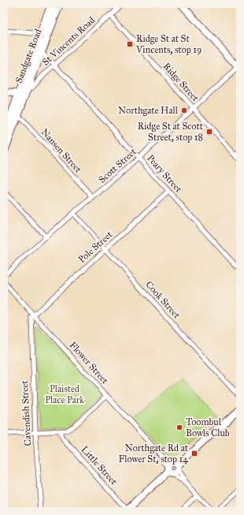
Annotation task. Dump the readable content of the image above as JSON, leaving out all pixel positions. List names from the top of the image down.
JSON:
{
  "streets": {
    "highway": ["Sandgate Road"],
    "street": [
      "St Vincents Road",
      "Ridge Street",
      "Nansen Street",
      "Scott Street",
      "Peary Street",
      "Pole Street",
      "Cook Street",
      "Flower Street",
      "Cavendish Street",
      "Little Street"
    ]
  },
  "crossings": [
    ["St Vincents Road", "Sandgate Road"],
    ["St Vincents Road", "Ridge Street"],
    ["St Vincents Road", "Peary Street"],
    ["Sandgate Road", "Nansen Street"],
    ["Sandgate Road", "Peary Street"],
    ["Ridge Street", "Scott Street"],
    ["Nansen Street", "Scott Street"],
    ["Scott Street", "Peary Street"],
    ["Scott Street", "Cook Street"],
    ["Peary Street", "Pole Street"],
    ["Pole Street", "Cook Street"],
    ["Pole Street", "Flower Street"],
    ["Pole Street", "Cavendish Street"],
    ["Flower Street", "Cavendish Street"]
  ],
  "parks": ["Plaisted Place Park"],
  "places": {
    "transit": ["Ridge St at St Vincents, stop 19", "Ridge St at Scott Street, stop 18", "Northgate Rd at Flower St, stop 14"],
    "other": ["Northgate Hall", "Toombul Bowls Club"]
  }
}
